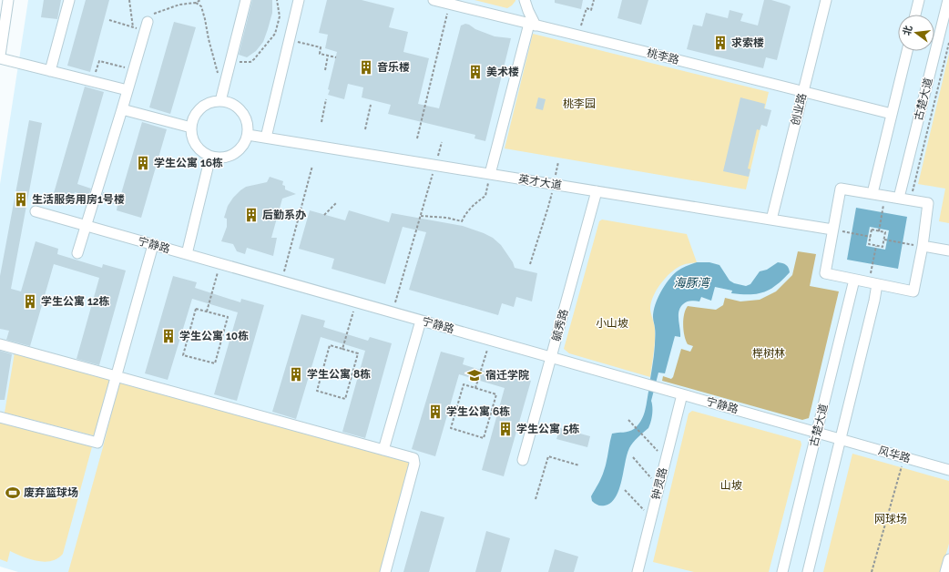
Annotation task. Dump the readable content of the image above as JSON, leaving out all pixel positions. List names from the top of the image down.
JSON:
{
  "streets": {
    "street": [
      "桃李路",
      "古楚大道",
      "创业路",
      "英才大道",
      "宁静路",
      "毓秀路",
      "风华路",
      "钟灵路"
    ]
  },
  "crossings": [
    ["桃李路", "创业路"],
    ["古楚大道", "宁静路"],
    ["创业路", "英才大道"],
    ["英才大道", "毓秀路"],
    ["宁静路", "毓秀路"],
    ["宁静路", "风华路"],
    ["宁静路", "钟灵路"]
  ],
  "water": ["海豚湾"],
  "parks": [
    "桃李园",
    "小山坡",
    "榉树林",
    "山坡",
    "网球场"
  ],
  "places": {
    "building": [
      "求索楼",
      "音乐楼",
      "美术楼",
      "学生公寓 16栋",
      "生活服务用房1号楼",
      "后勤系办",
      "学生公寓 12栋",
      "学生公寓 10栋",
      "学生公寓 8栋",
      "学生公寓 6栋",
      "学生公寓 5栋"
    ],
    "school or university": ["宿迁学院"],
    "sports": ["废弃篮球场"]
  },
  "north": "left"
}
